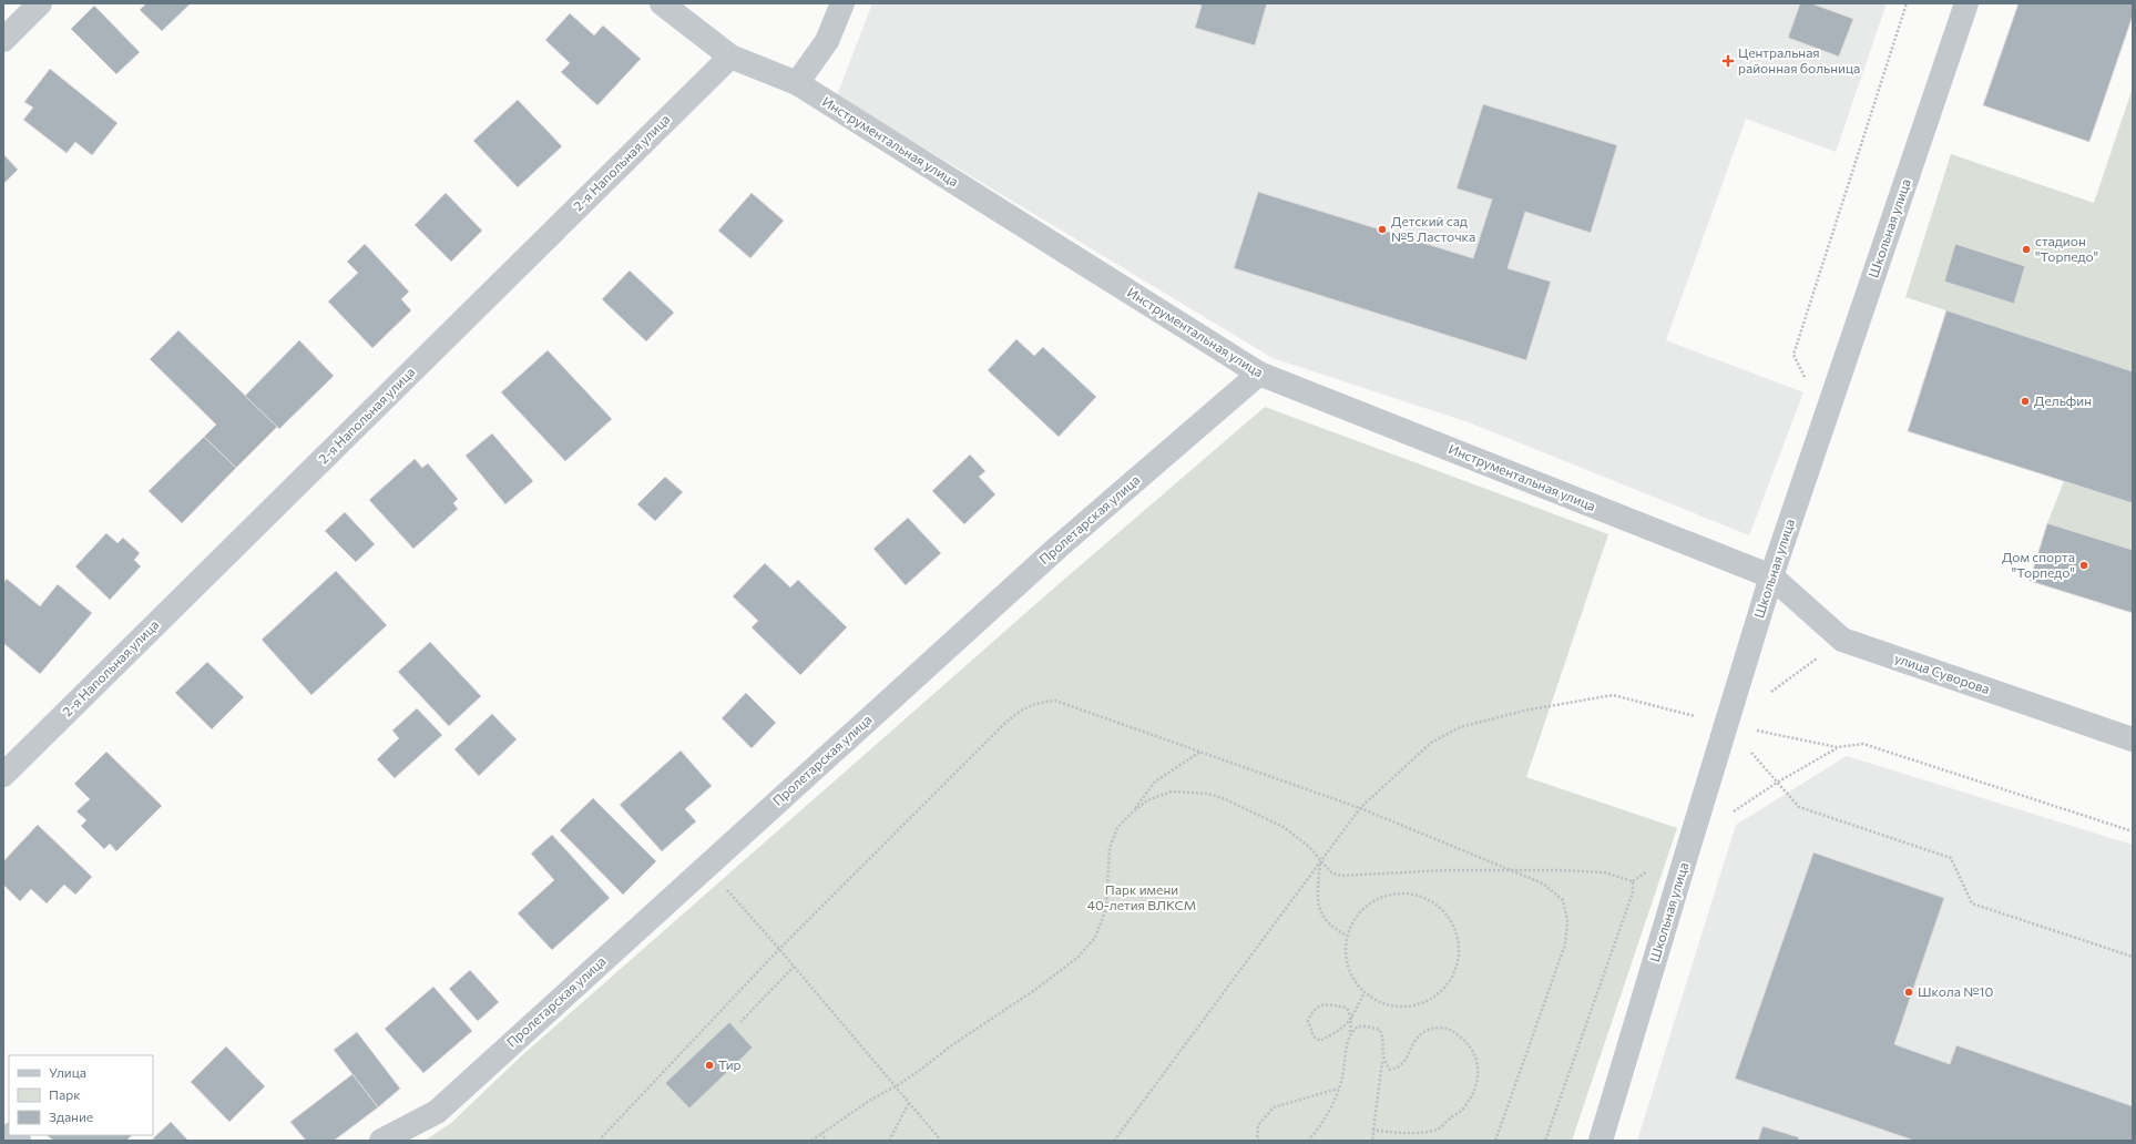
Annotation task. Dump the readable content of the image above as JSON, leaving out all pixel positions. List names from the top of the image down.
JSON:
{
  "streets": {
    "street": [
      "Инструментальная улица",
      "2-я Напольная улица",
      "Школьная улица",
      "Пролетарская улица",
      "улица Суворова"
    ]
  },
  "crossings": [
    ["Инструментальная улица", "2-я Напольная улица"],
    ["Инструментальная улица", "Школьная улица"],
    ["Инструментальная улица", "Пролетарская улица"],
    ["Инструментальная улица", "улица Суворова"],
    ["Школьная улица", "улица Суворова"]
  ],
  "parks": ["Парк имени 40-летия ВЛКСМ"],
  "places": {
    "health": ["Центральная районная больница"],
    "other": [
      "Детский сад №5 Ласточка",
      "стадион \"Торпедо\"",
      "Дельфин",
      "Дом спорта \"Торпедо\"",
      "Школа №10",
      "Тир"
    ]
  },
  "legend": ["Улица", "Парк", "Здание"]
}
